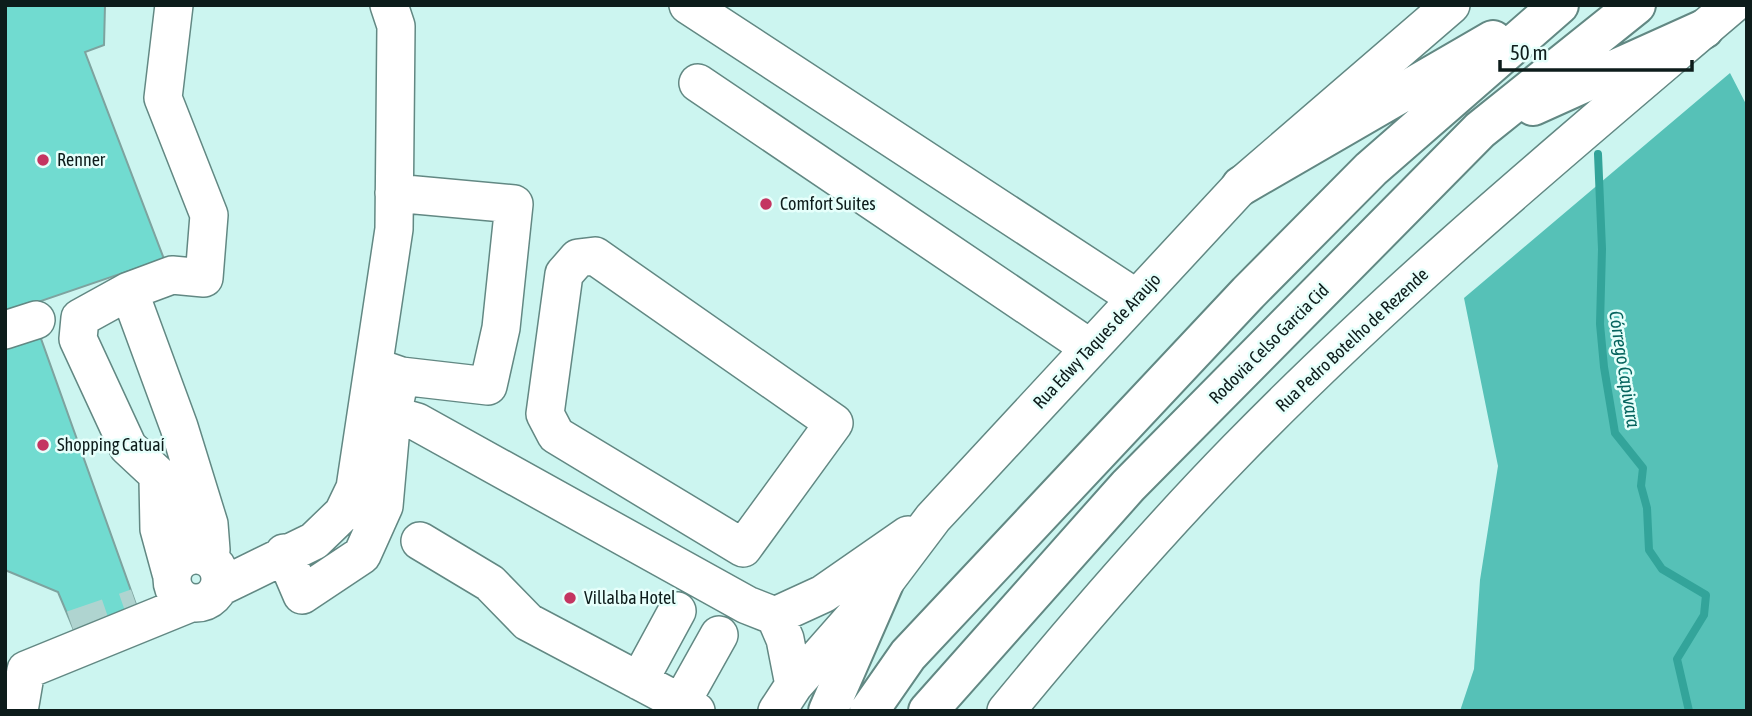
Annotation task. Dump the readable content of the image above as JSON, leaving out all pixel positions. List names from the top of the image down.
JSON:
{
  "streets": {
    "highway": ["Rodovia Celso Garcia Cid"],
    "street": ["Rua Pedro Botelho de Rezende", "Rua Edwy Taques de Araujo"]
  },
  "water": ["Córrego Capivara"],
  "places": [
    "Renner",
    "Comfort Suites",
    "Shopping Catuaí",
    "Villalba Hotel"
  ],
  "scale_bar": "50 m"
}
